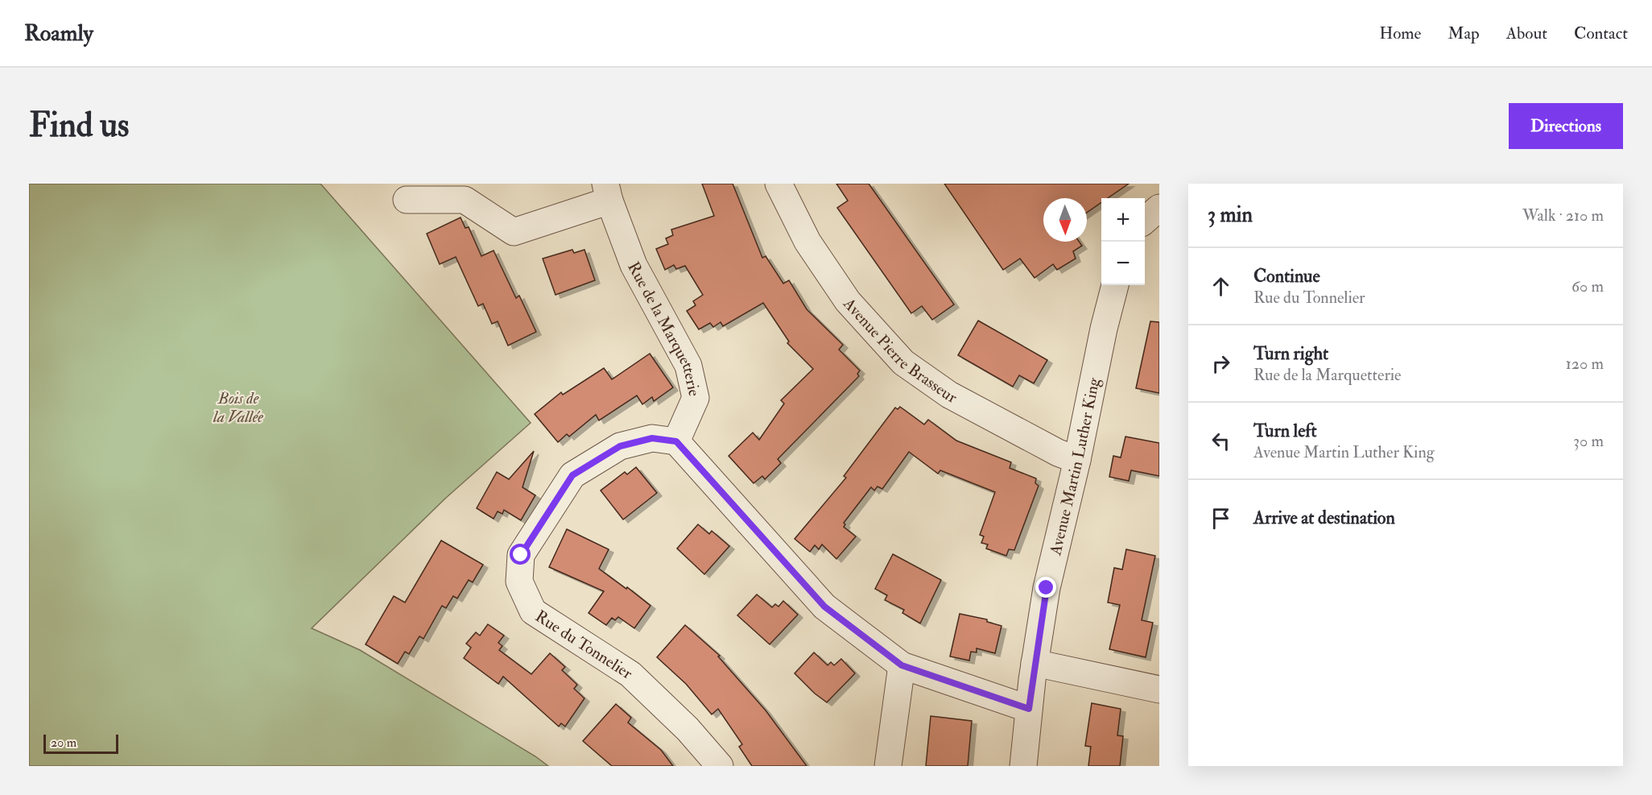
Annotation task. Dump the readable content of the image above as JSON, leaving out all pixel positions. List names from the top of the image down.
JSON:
{
  "streets": {
    "street": [
      "Rue de la Marquetterie",
      "Avenue Pierre Brasseur",
      "Avenue Martin Luther King",
      "Rue du Tonnelier"
    ]
  },
  "crossings": [
    ["Rue de la Marquetterie", "Rue du Tonnelier"],
    ["Avenue Pierre Brasseur", "Avenue Martin Luther King"]
  ],
  "parks": ["Bois de la Vallée"],
  "scale_bar": "20 m",
  "north": "bottom",
  "page": {
    "header": "Roamly",
    "nav": [
      "Home",
      "Map",
      "About",
      "Contact"
    ],
    "buttons": "Directions",
    "title": "Find us",
    "heading": ["3 min", "Walk · 210 m"],
    "map_buttons": ["+", "−"],
    "list": [
      ["Continue", "Rue du Tonnelier", "60 m"],
      ["Turn right", "Rue de la Marquetterie", "120 m"],
      ["Turn left", "Avenue Martin Luther King", "30 m"],
      "Arrive at destination"
    ],
    "scale": "20 m"
  }
}
